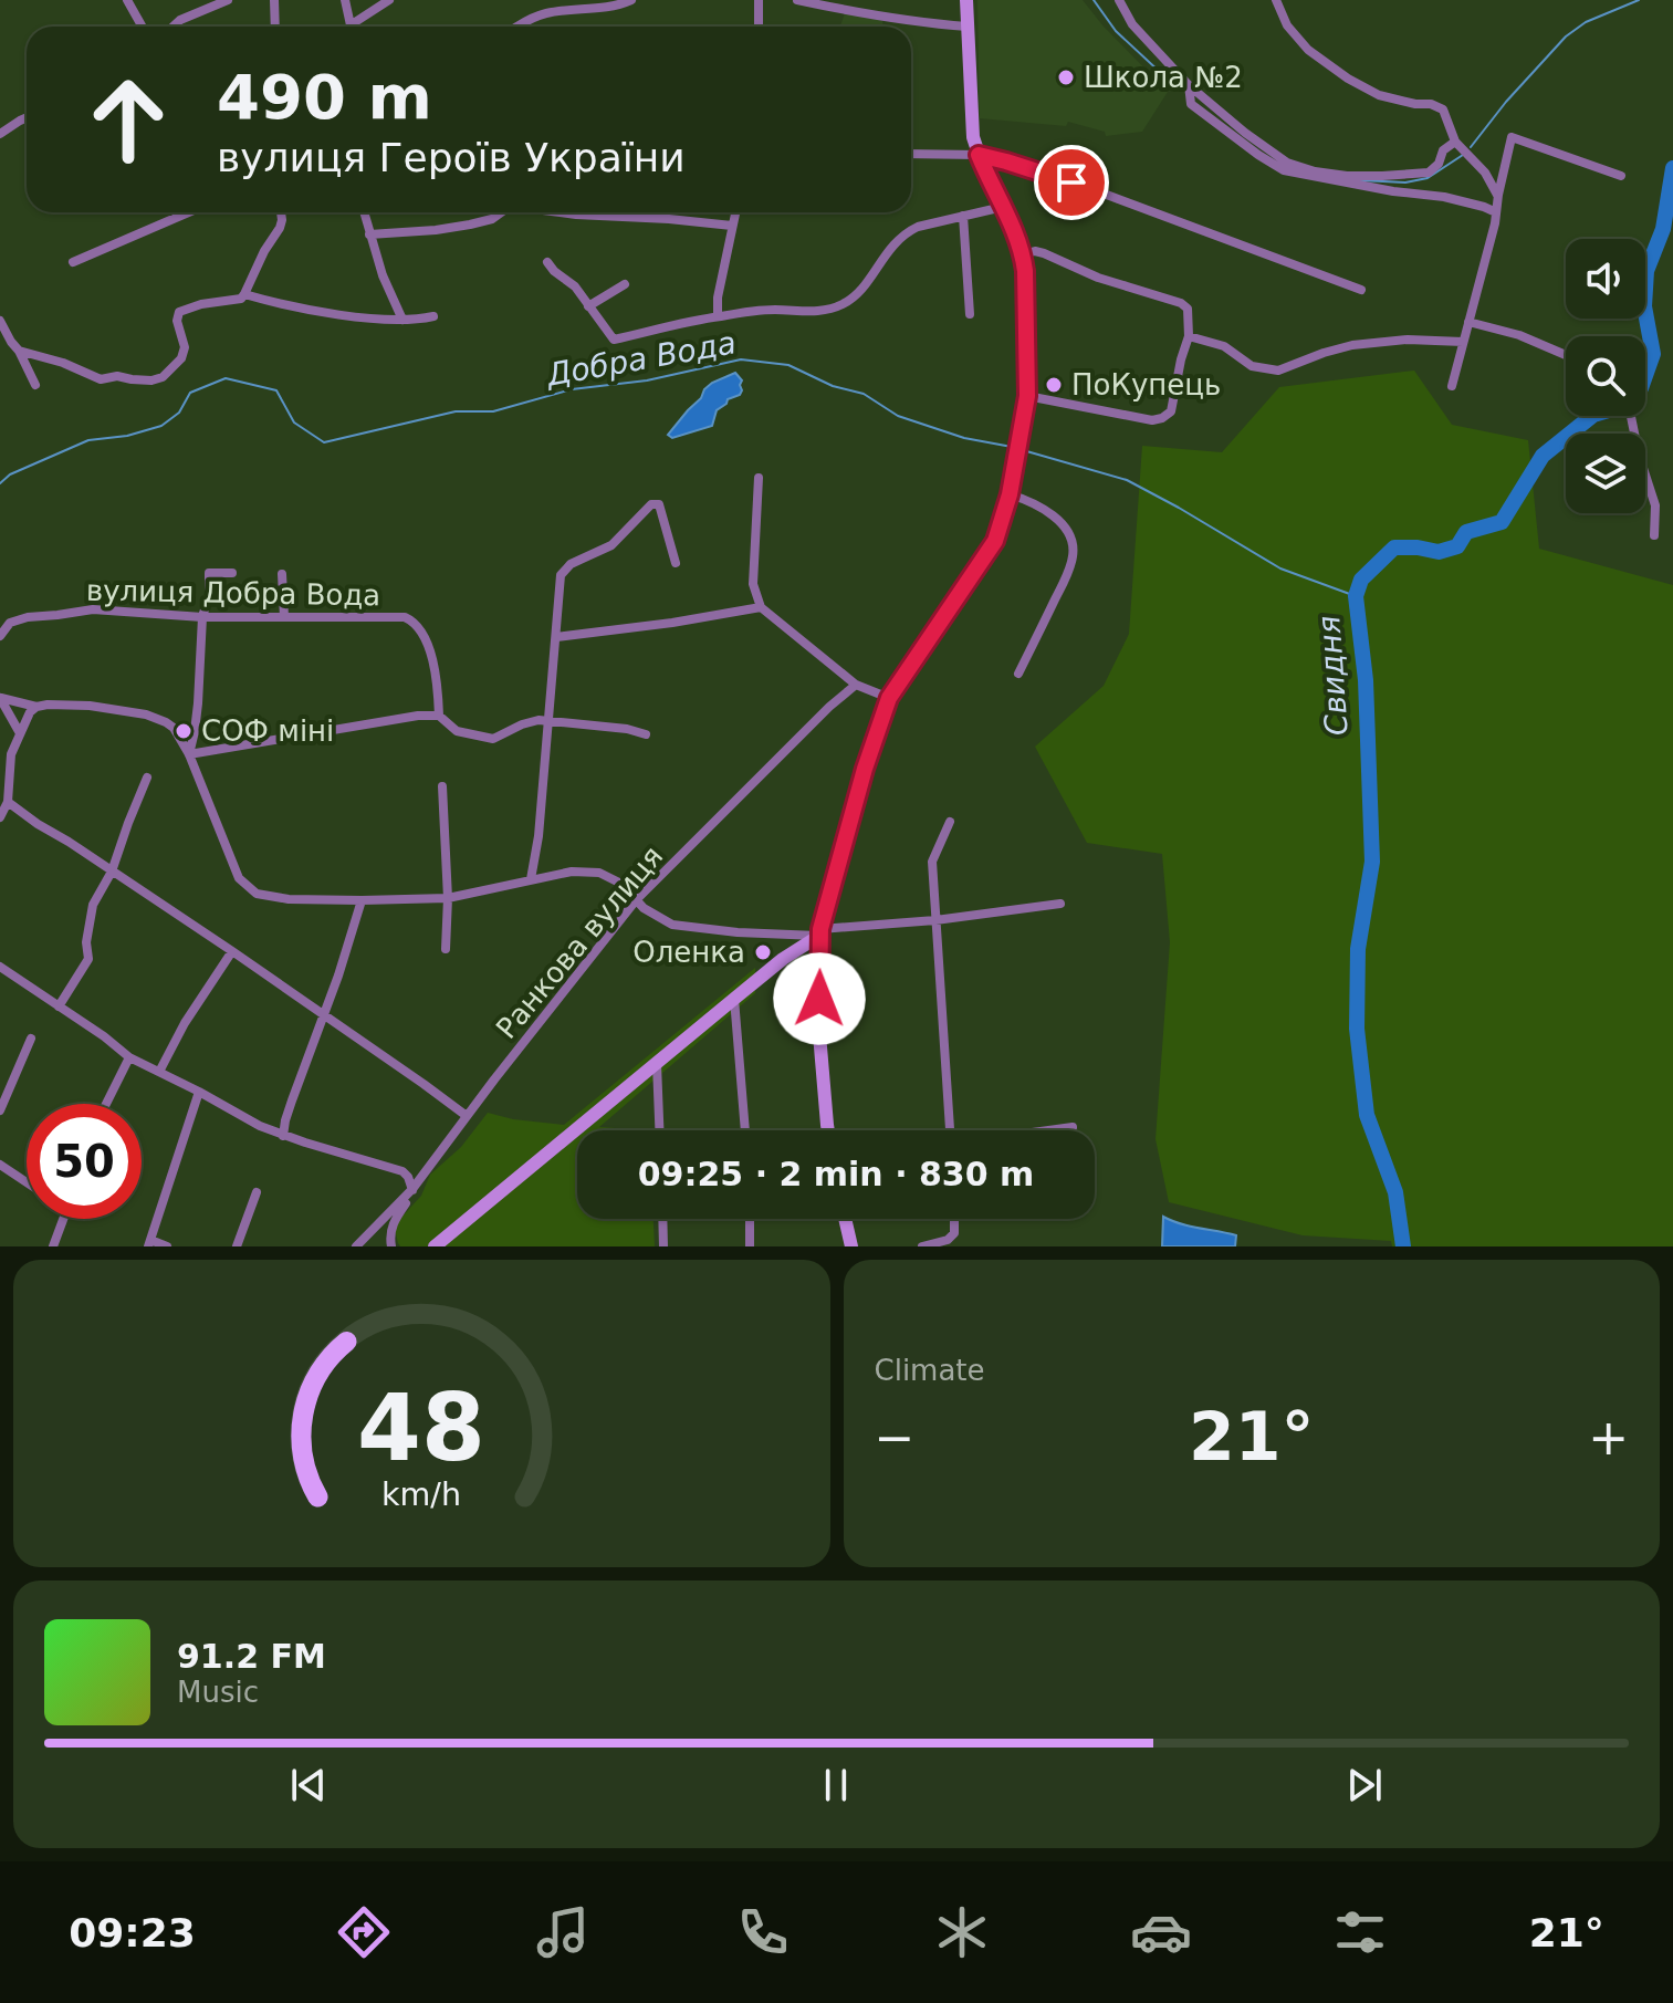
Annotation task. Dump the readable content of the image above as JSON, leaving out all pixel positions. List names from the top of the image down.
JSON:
{
  "streets": {
    "street": ["вулиця Добра Вода", "Ранкова вулиця"]
  },
  "water": ["Добра Вода", "Свидня"],
  "places": [
    "Школа №2",
    "ПоКупець",
    "СОФ міні",
    "Оленка"
  ],
  "page": {
    "turn": ["490 m", "вулиця Героїв України"],
    "limit": "50",
    "trip": "09:25 · 2 min · 830 m",
    "tile": "Climate",
    "heat": ["−", "21°", "+"],
    "song": ["91.2 FM", "Music"],
    "tabs": ["09:23", "21°"],
    "gauge": ["48", "km/h"]
  }
}
